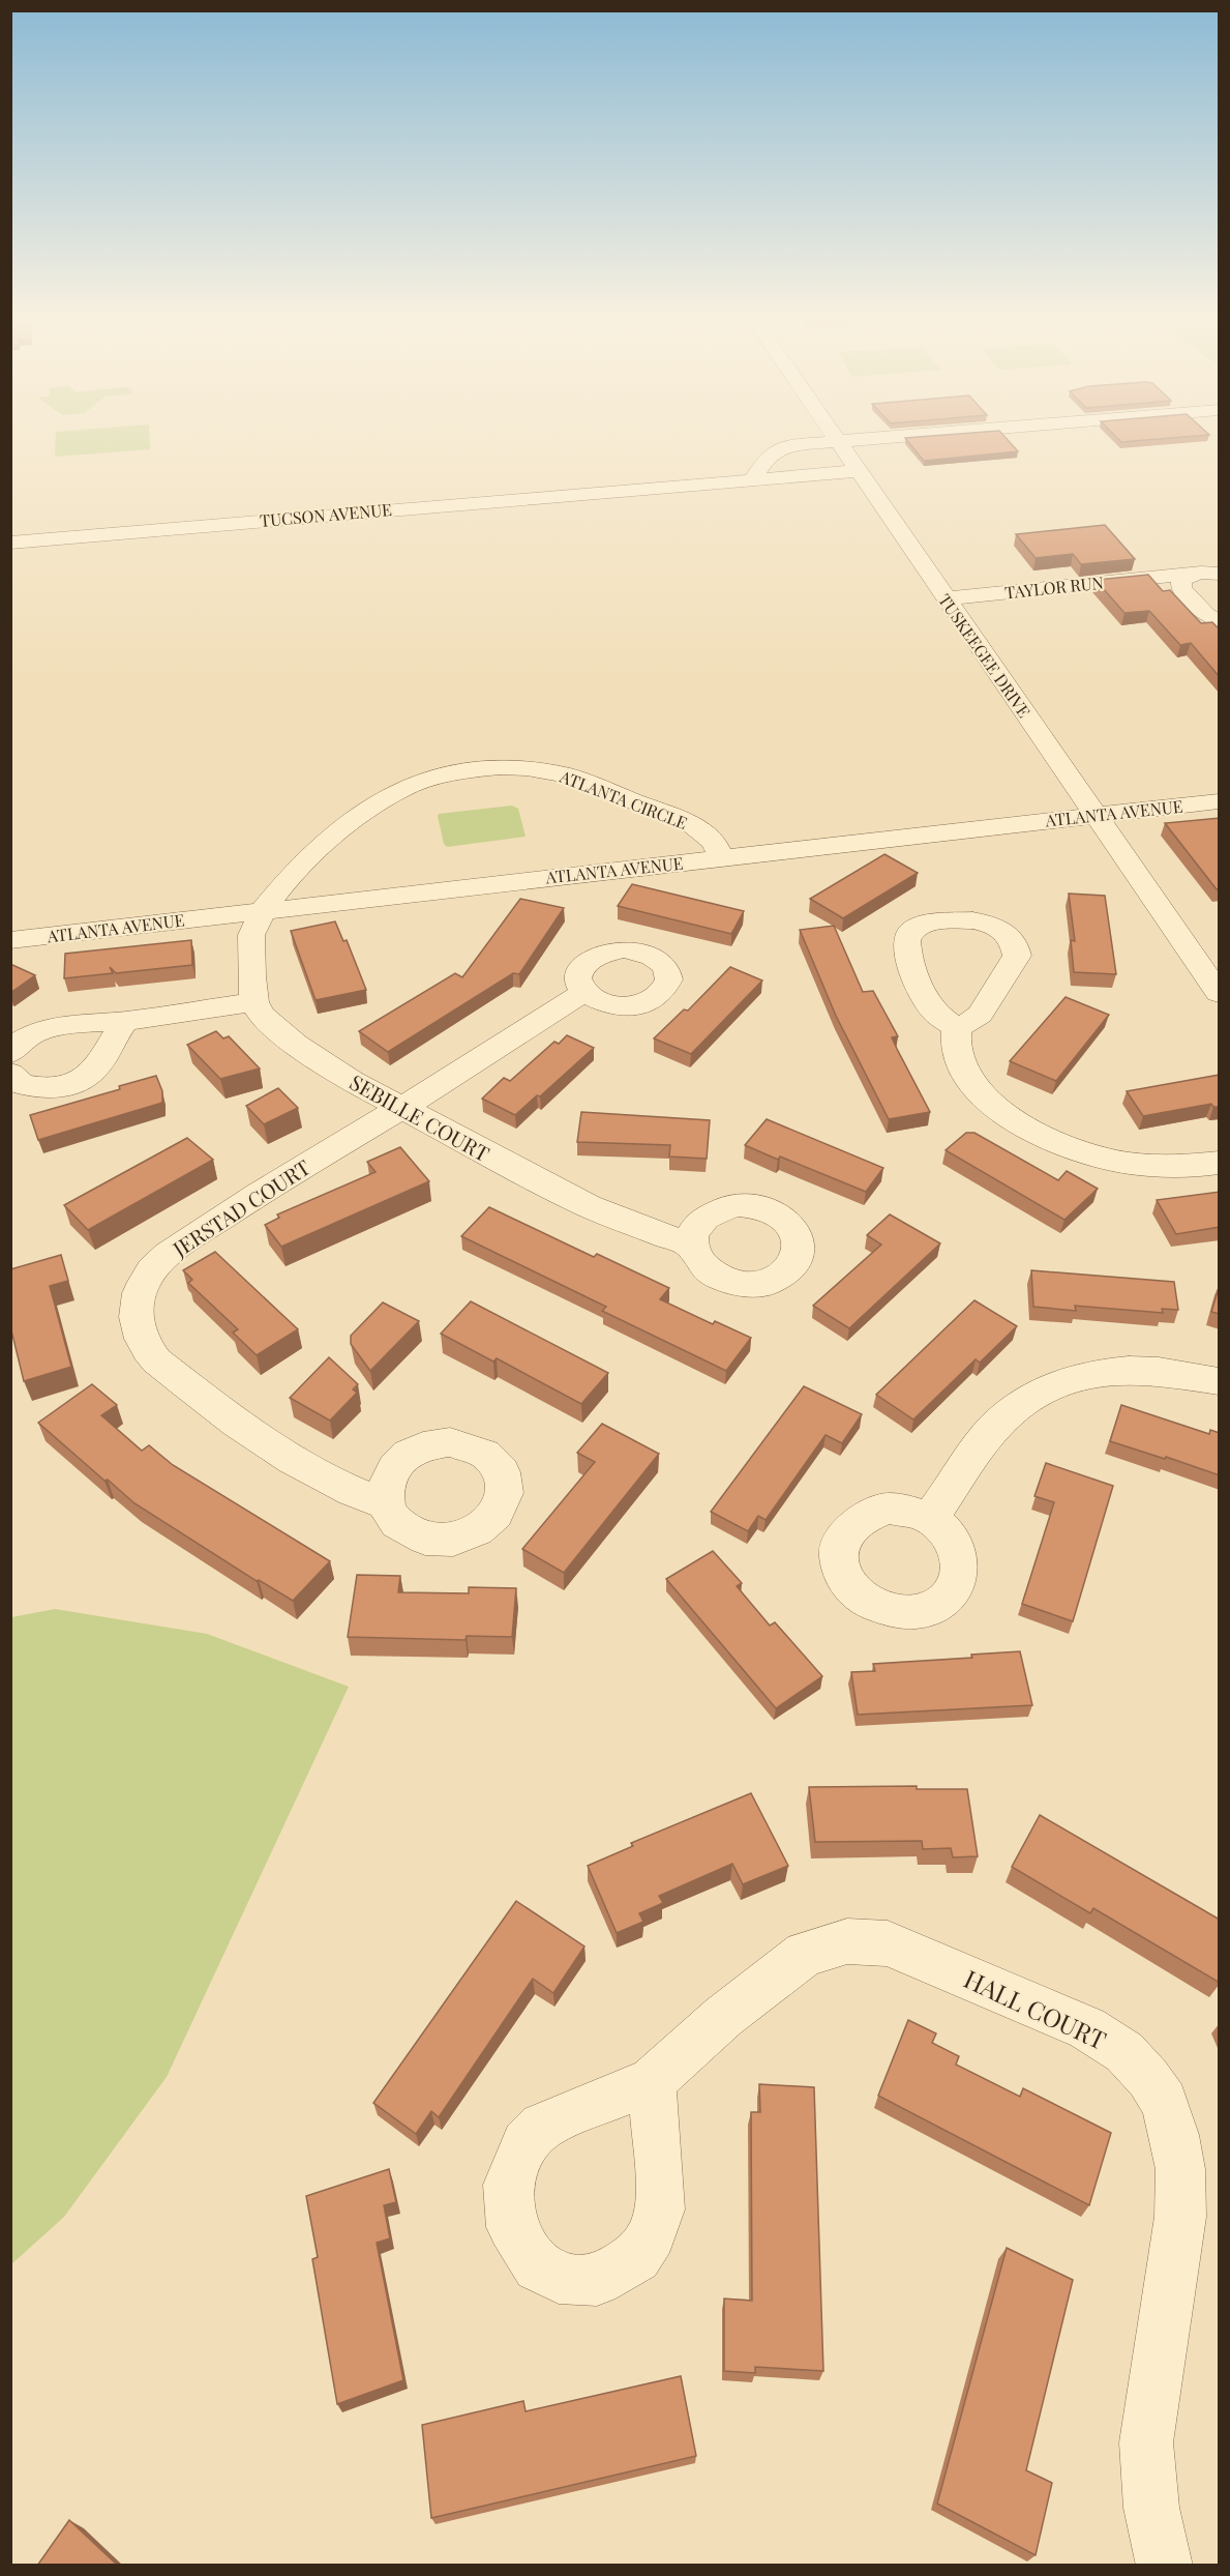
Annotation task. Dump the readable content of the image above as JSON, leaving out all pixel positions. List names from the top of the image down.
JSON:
{
  "streets": {
    "street": [
      "TUCSON AVENUE",
      "TAYLOR RUN",
      "TUSKEEGEE DRIVE",
      "ATLANTA CIRCLE",
      "ATLANTA AVENUE",
      "SEBILLE COURT",
      "JERSTAD COURT",
      "HALL COURT"
    ]
  },
  "crossings": [
    ["TUCSON AVENUE", "TUSKEEGEE DRIVE"],
    ["TAYLOR RUN", "TUSKEEGEE DRIVE"],
    ["TUSKEEGEE DRIVE", "ATLANTA AVENUE"],
    ["ATLANTA CIRCLE", "ATLANTA AVENUE"],
    ["SEBILLE COURT", "JERSTAD COURT"]
  ]
}
